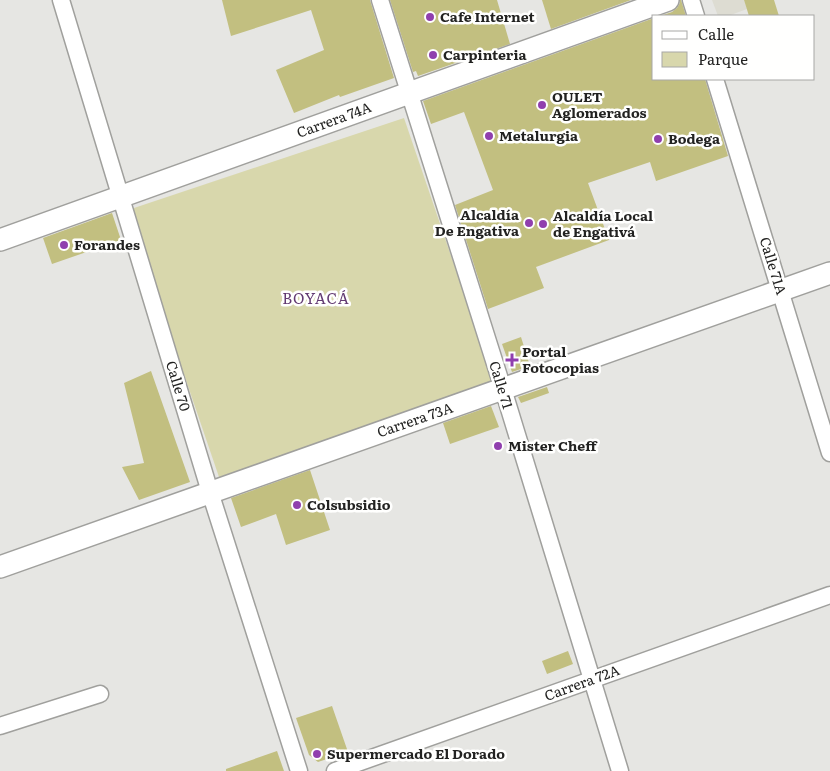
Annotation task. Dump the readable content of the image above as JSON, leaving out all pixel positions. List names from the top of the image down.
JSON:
{
  "streets": {
    "street": [
      "Carrera 74A",
      "Calle 71A",
      "Calle 71",
      "Calle 70",
      "Carrera 73A",
      "Carrera 72A"
    ]
  },
  "crossings": [
    ["Carrera 74A", "Calle 71"],
    ["Carrera 74A", "Calle 70"],
    ["Calle 71A", "Carrera 73A"],
    ["Calle 71", "Carrera 73A"],
    ["Calle 71", "Carrera 72A"],
    ["Calle 70", "Carrera 73A"]
  ],
  "districts": ["BOYACÁ"],
  "places": {
    "other": [
      "Cafe Internet",
      "Carpinteria",
      "OULET Aglomerados",
      "Metalurgia",
      "Bodega",
      "Alcaldía De Engativa",
      "Alcaldía Local de Engativá",
      "Forandes",
      "Mister Cheff",
      "Colsubsidio",
      "Supermercado El Dorado"
    ],
    "health": ["Portal Fotocopias"]
  },
  "legend": ["Calle", "Parque"]
}
